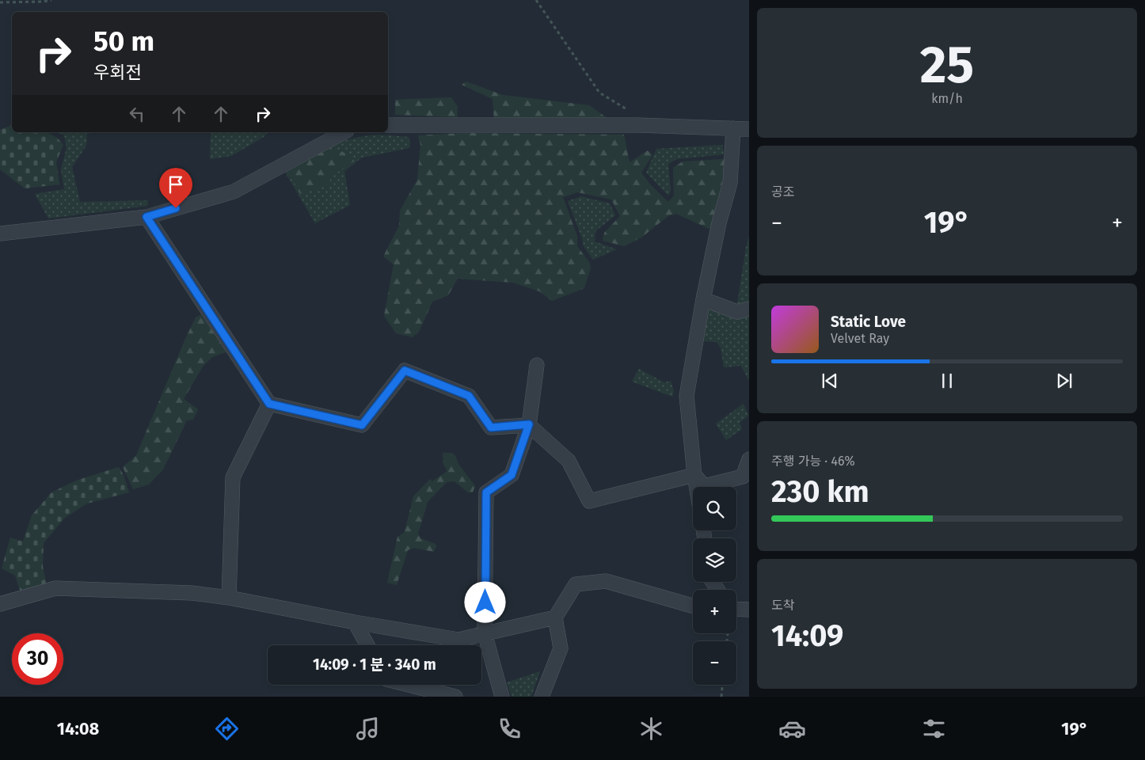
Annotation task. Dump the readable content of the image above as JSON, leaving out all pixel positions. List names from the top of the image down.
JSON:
{
  "page": {
    "tile": [
      ["25", "km/h"],
      "공조",
      ["주행 가능 · 46%", "230 km"],
      ["도착", "14:09"]
    ],
    "turn": ["50 m", "우회전"],
    "heat": ["−", "19°", "+"],
    "song": ["Static Love", "Velvet Ray"],
    "map_buttons": ["+", "−"],
    "limit": "30",
    "trip": "14:09 · 1 분 · 340 m",
    "tabs": ["14:08", "19°"]
  }
}
